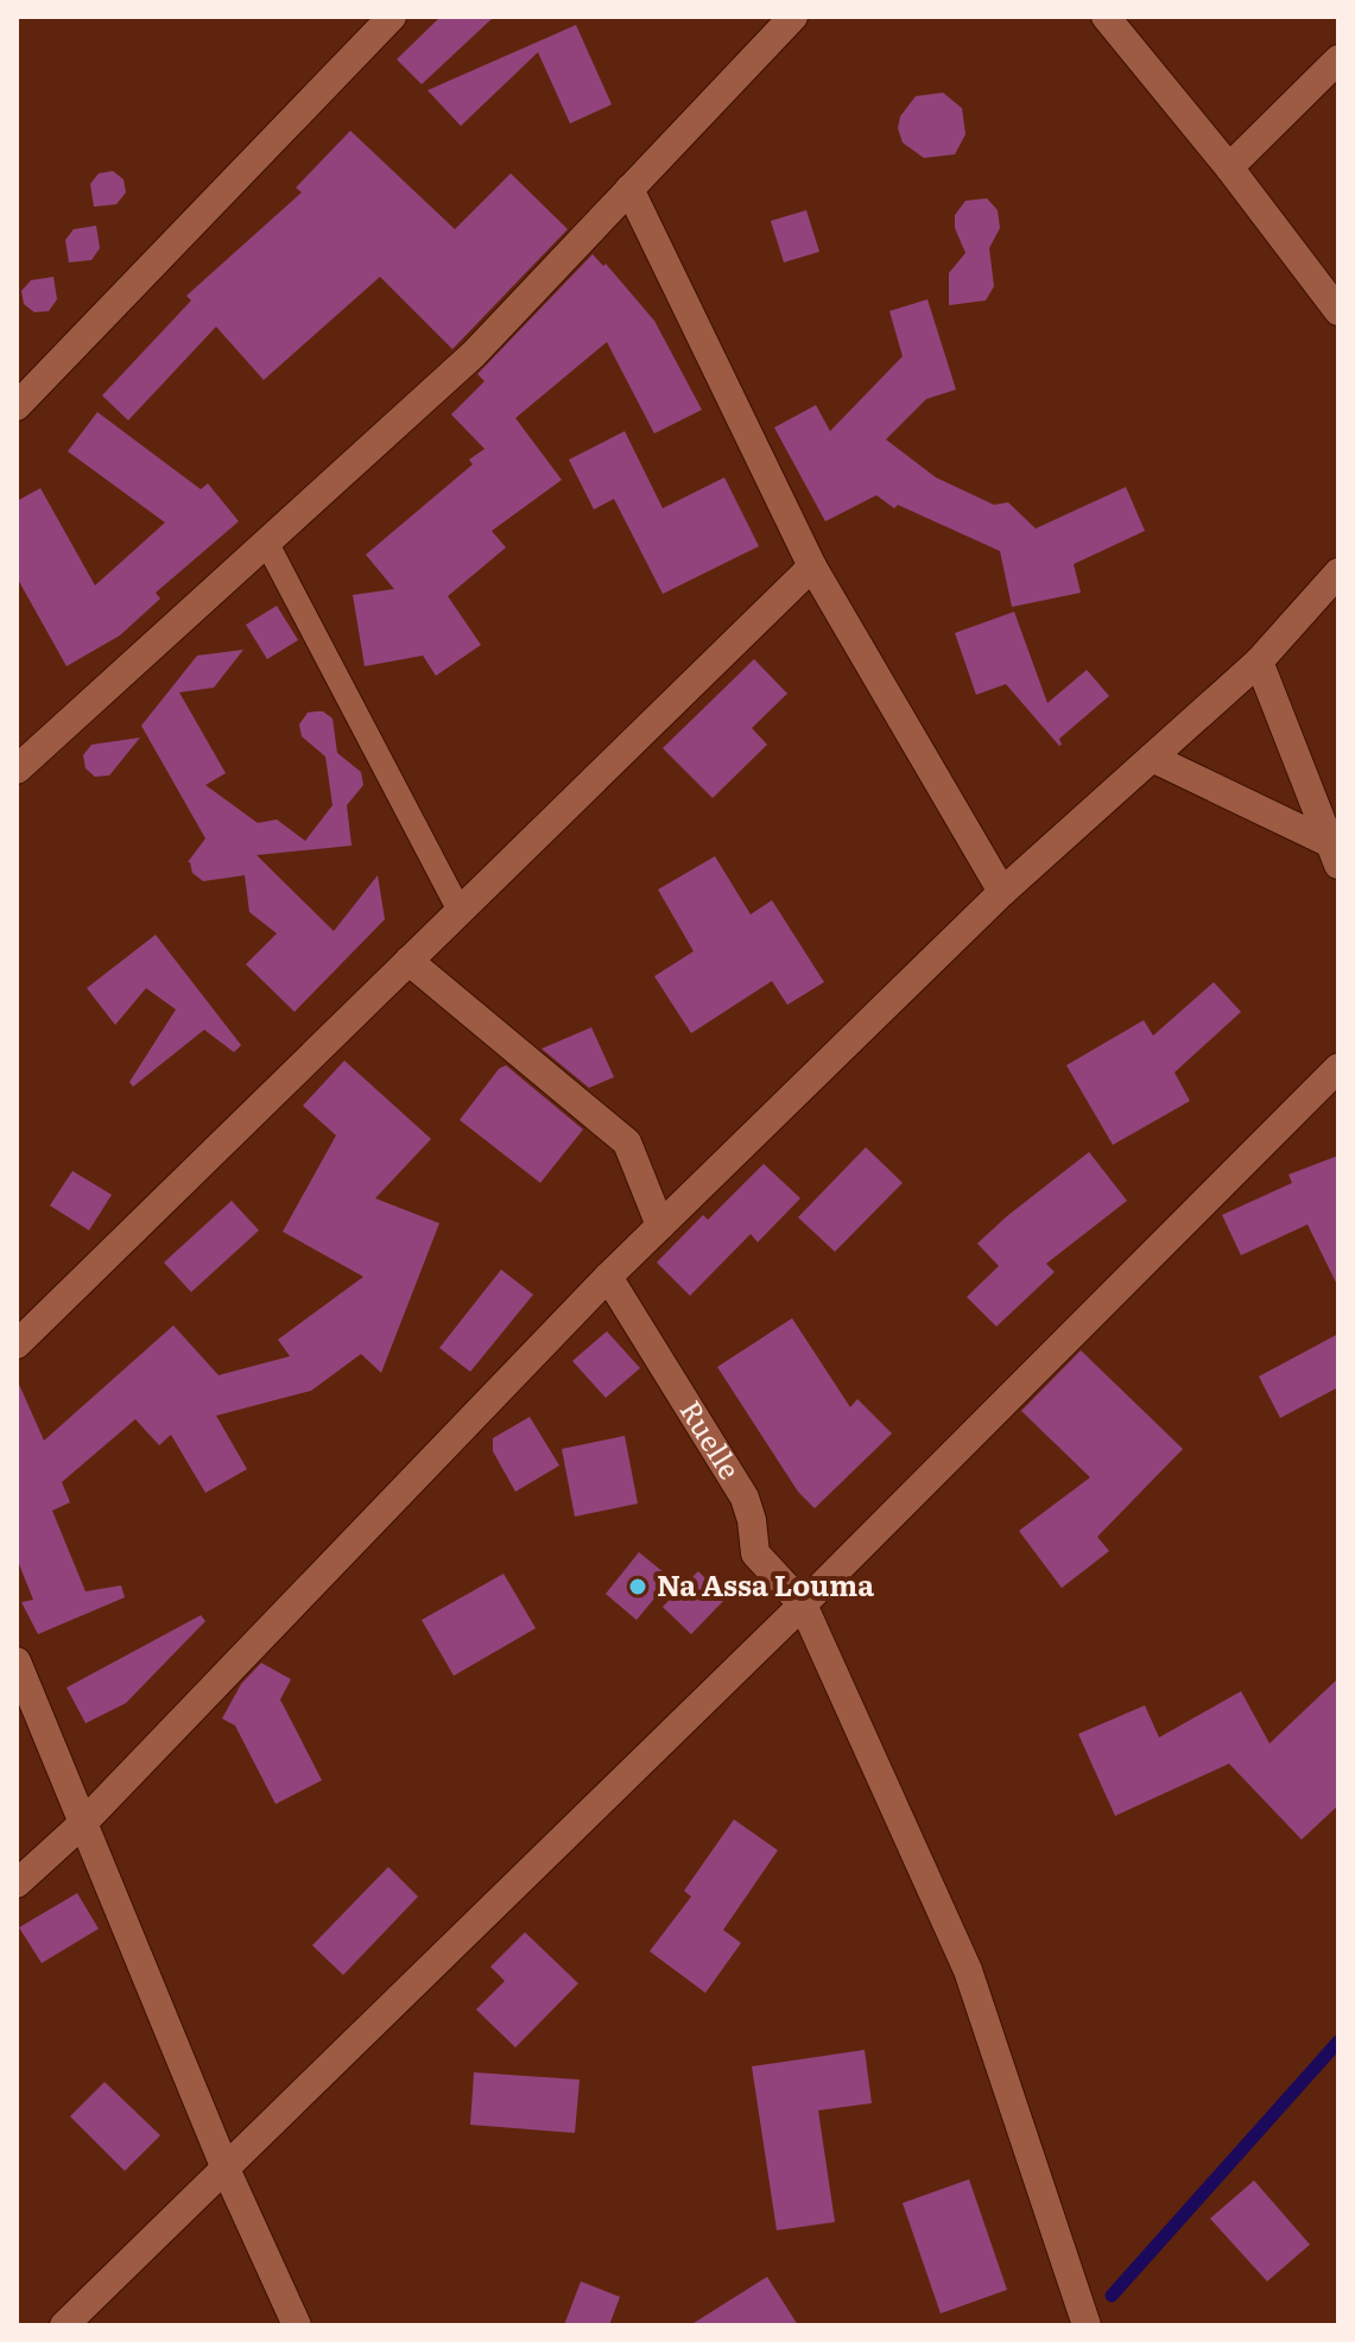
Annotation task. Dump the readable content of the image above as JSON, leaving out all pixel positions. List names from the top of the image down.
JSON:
{
  "streets": {
    "street": ["Ruelle"]
  },
  "places": ["Na Assa Louma"]
}
